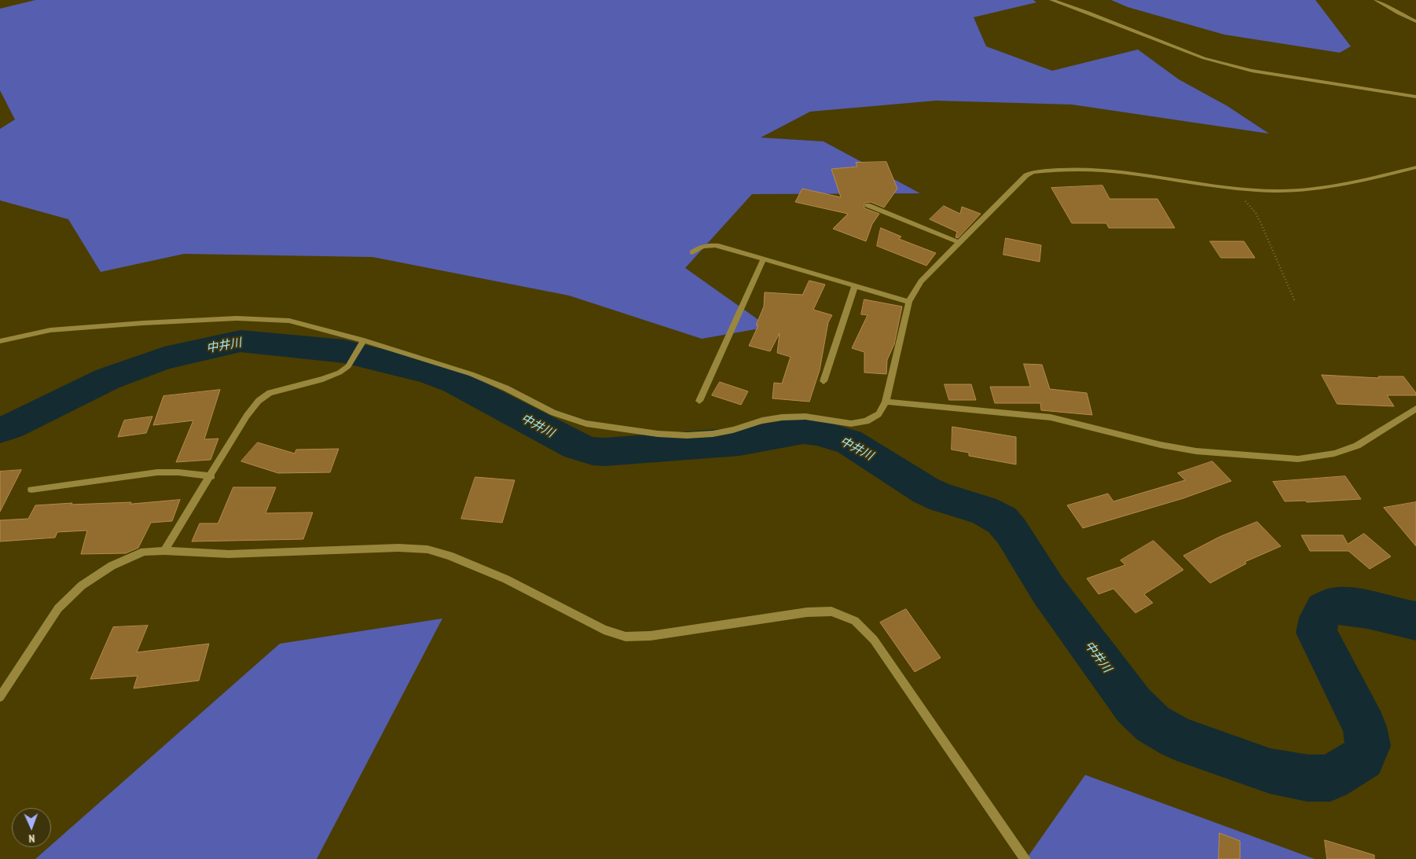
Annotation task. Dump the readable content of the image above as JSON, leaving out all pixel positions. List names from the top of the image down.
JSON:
{
  "water": ["中井川"],
  "north": "bottom"
}
